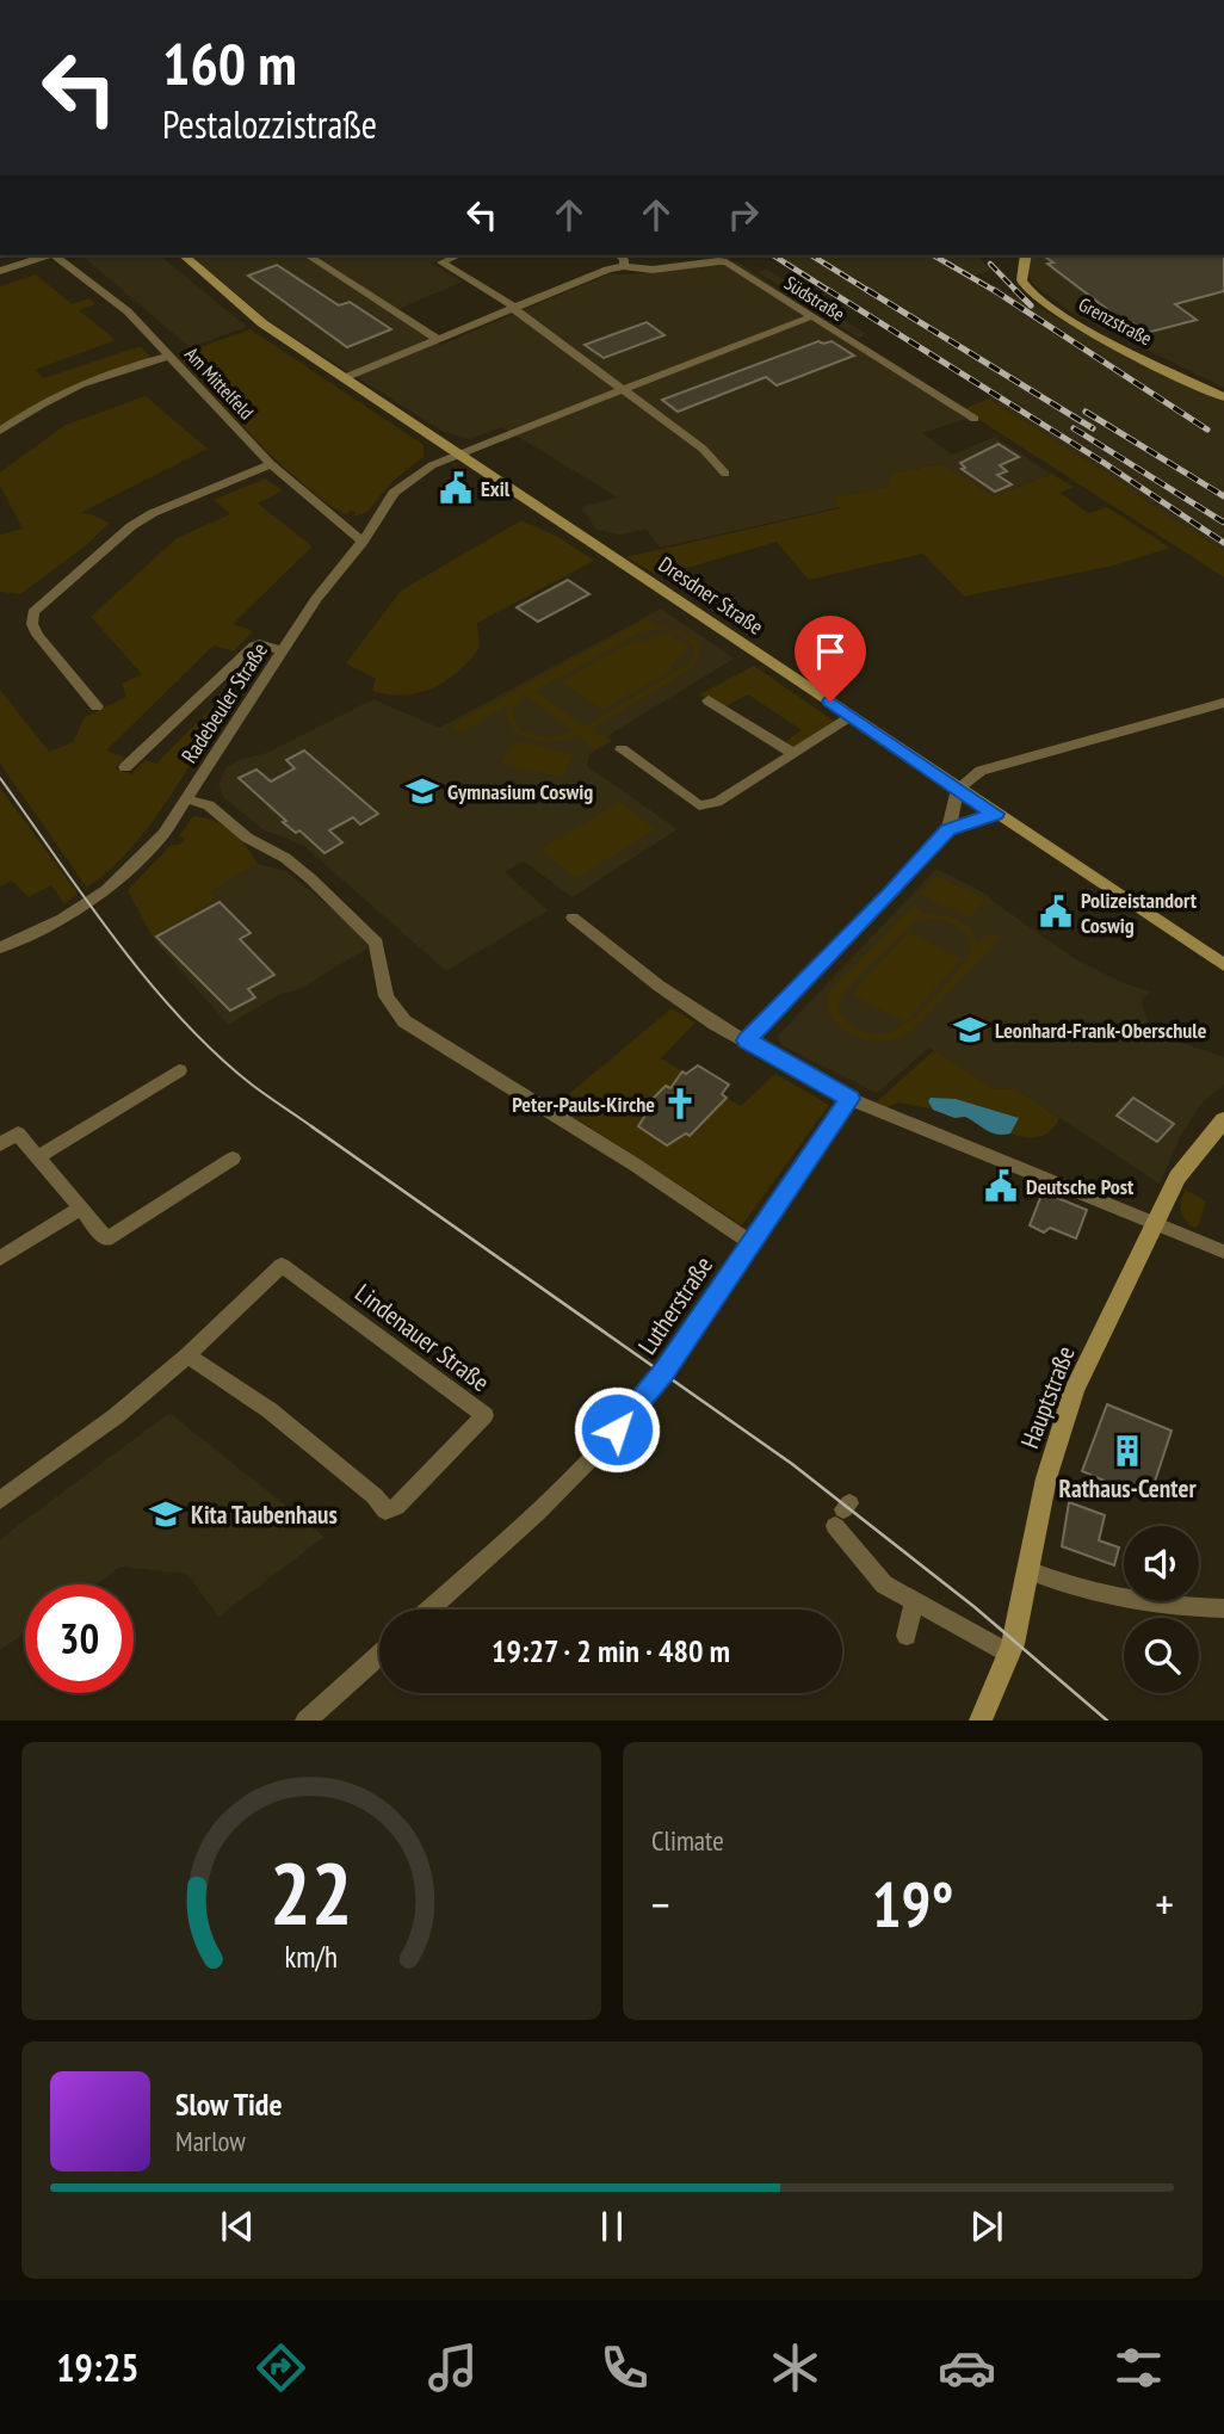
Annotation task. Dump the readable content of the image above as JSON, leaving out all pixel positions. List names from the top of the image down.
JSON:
{
  "streets": {
    "main road": ["Grenzstraße", "Dresdner Straße", "Hauptstraße"],
    "street": [
      "Südstraße",
      "Am Mittelfeld",
      "Radebeuler Straße",
      "Lutherstraße",
      "Lindenauer Straße"
    ]
  },
  "crossings": [
    ["Südstraße", "Dresdner Straße"],
    ["Am Mittelfeld", "Radebeuler Straße"],
    ["Dresdner Straße", "Radebeuler Straße"]
  ],
  "places": {
    "public building": ["Exil", "Polizeistandort Coswig", "Deutsche Post"],
    "school or university": ["Gymnasium Coswig", "Leonhard-Frank-Oberschule", "Kita Taubenhaus"],
    "church": ["Peter-Pauls-Kirche"],
    "building": ["Rathaus-Center"]
  },
  "page": {
    "turn": ["160 m", "Pestalozzistraße"],
    "limit": "30",
    "trip": "19:27 · 2 min · 480 m",
    "tile": "Climate",
    "heat": ["−", "19°", "+"],
    "song": ["Slow Tide", "Marlow"],
    "tabs": "19:25",
    "gauge": ["22", "km/h"]
  }
}
